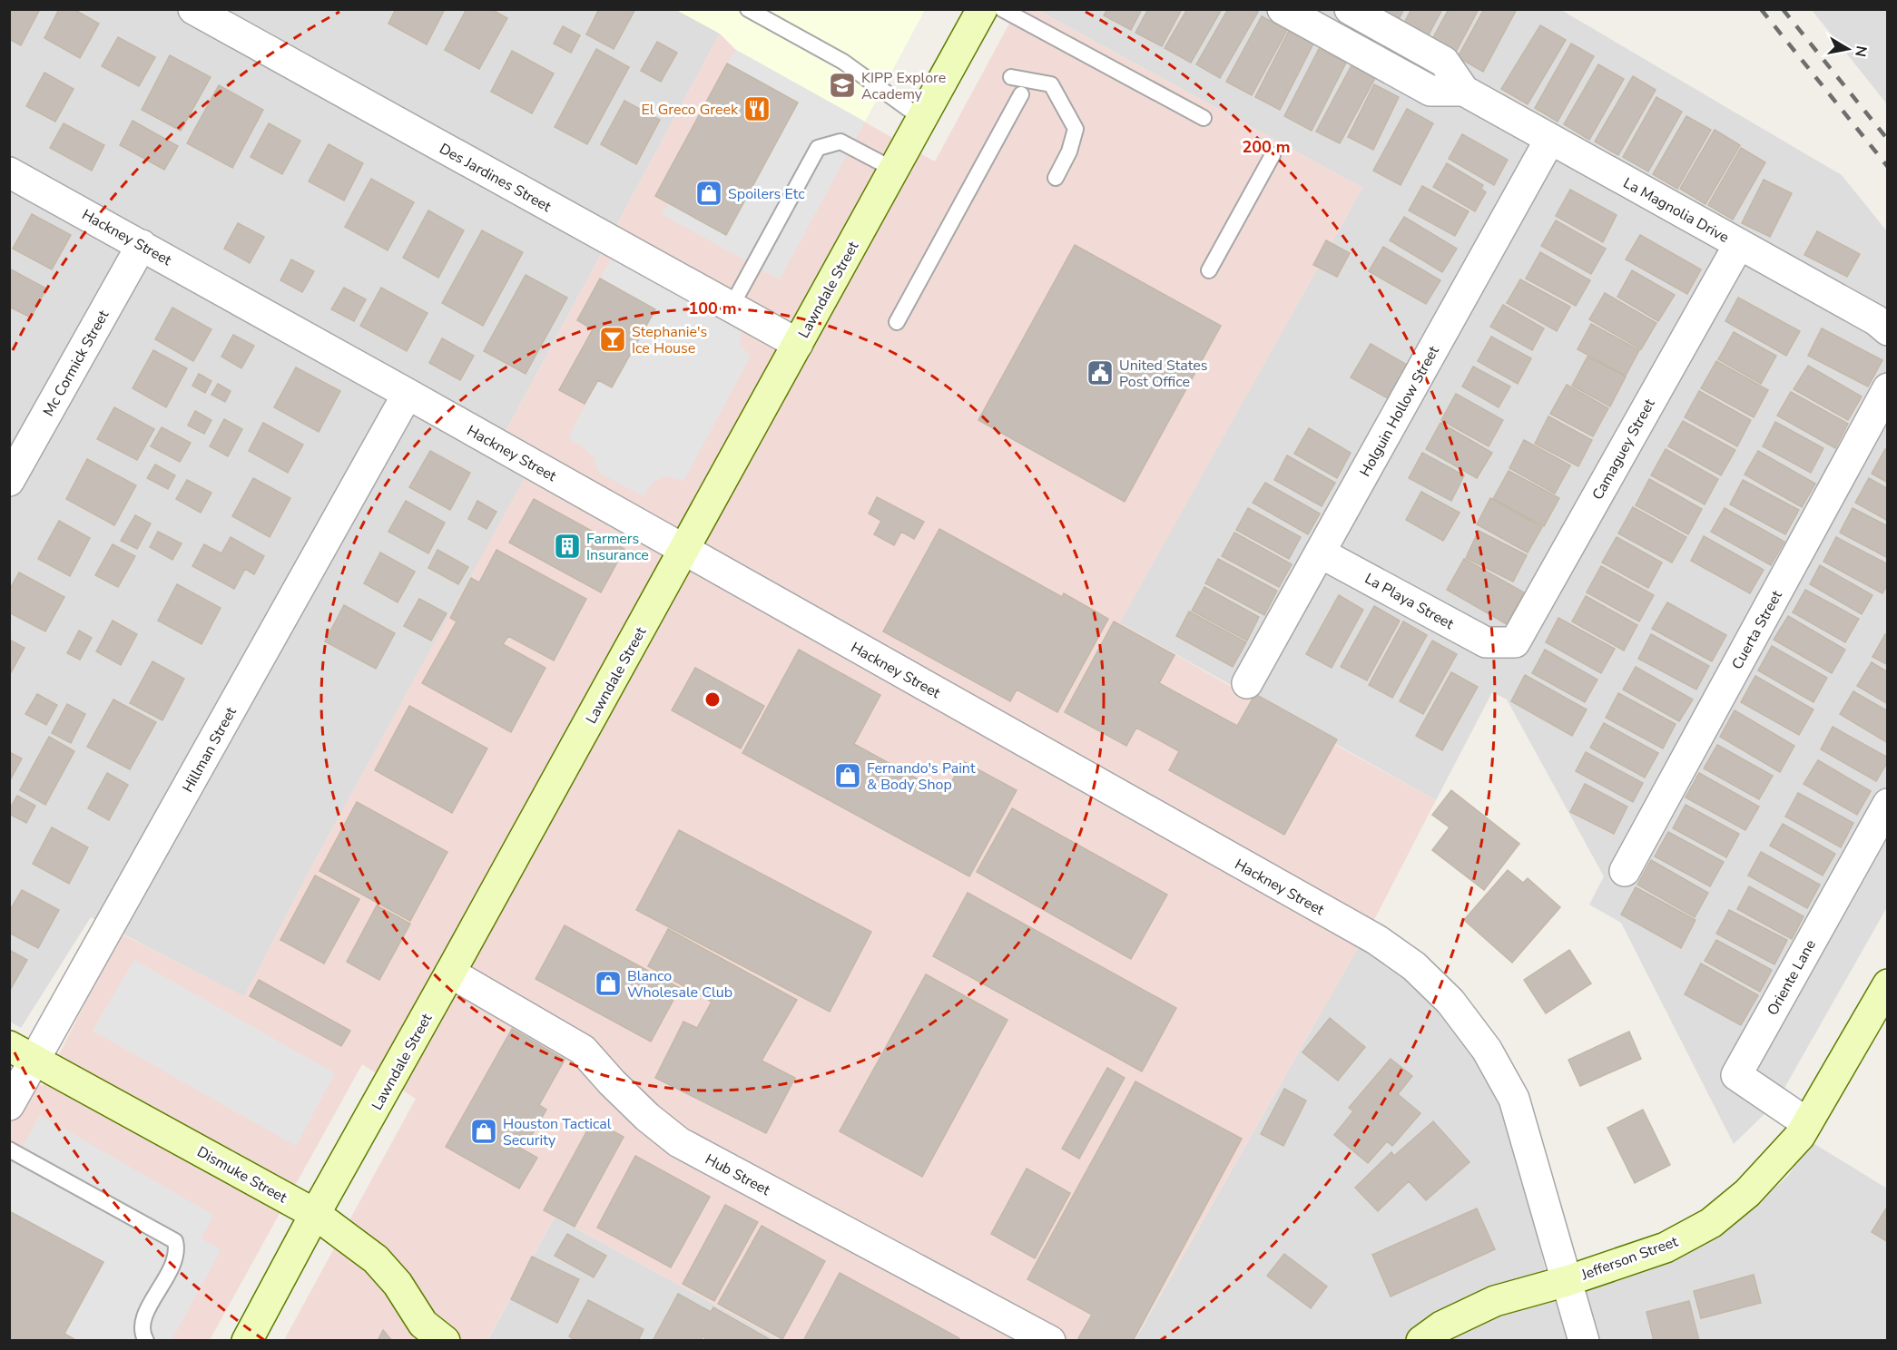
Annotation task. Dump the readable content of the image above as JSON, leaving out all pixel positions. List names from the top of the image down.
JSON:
{
  "streets": {
    "main road": ["Lawndale Street", "Dismuke Street", "Jefferson Street"],
    "street": [
      "Des Jardines Street",
      "La Magnolia Drive",
      "Hackney Street",
      "Mc Cormick Street",
      "Holguin Hollow Street",
      "Camaguey Street",
      "La Playa Street",
      "Cuerta Street",
      "Hillman Street",
      "Oriente Lane",
      "Hub Street"
    ]
  },
  "crossings": [
    ["Des Jardines Street", "Lawndale Street"],
    ["La Magnolia Drive", "Holguin Hollow Street"],
    ["La Magnolia Drive", "Camaguey Street"],
    ["Hackney Street", "Lawndale Street"],
    ["Hackney Street", "Mc Cormick Street"],
    ["Hackney Street", "Hillman Street"],
    ["Hackney Street", "Jefferson Street"],
    ["Lawndale Street", "Dismuke Street"],
    ["Lawndale Street", "Hub Street"],
    ["Holguin Hollow Street", "La Playa Street"],
    ["Camaguey Street", "La Playa Street"],
    ["Hillman Street", "Dismuke Street"],
    ["Oriente Lane", "Jefferson Street"]
  ],
  "places": {
    "school or university": ["KIPP Explore Academy"],
    "restaurant": ["El Greco Greek"],
    "shop": [
      "Spoilers Etc",
      "Fernando's Paint & Body Shop",
      "Blanco Wholesale Club",
      "Houston Tactical Security"
    ],
    "bar": ["Stephanie's Ice House"],
    "public building": ["United States Post Office"],
    "building": ["Farmers Insurance"]
  },
  "north": "right",
  "rings": ["200 m", "100 m"]
}
